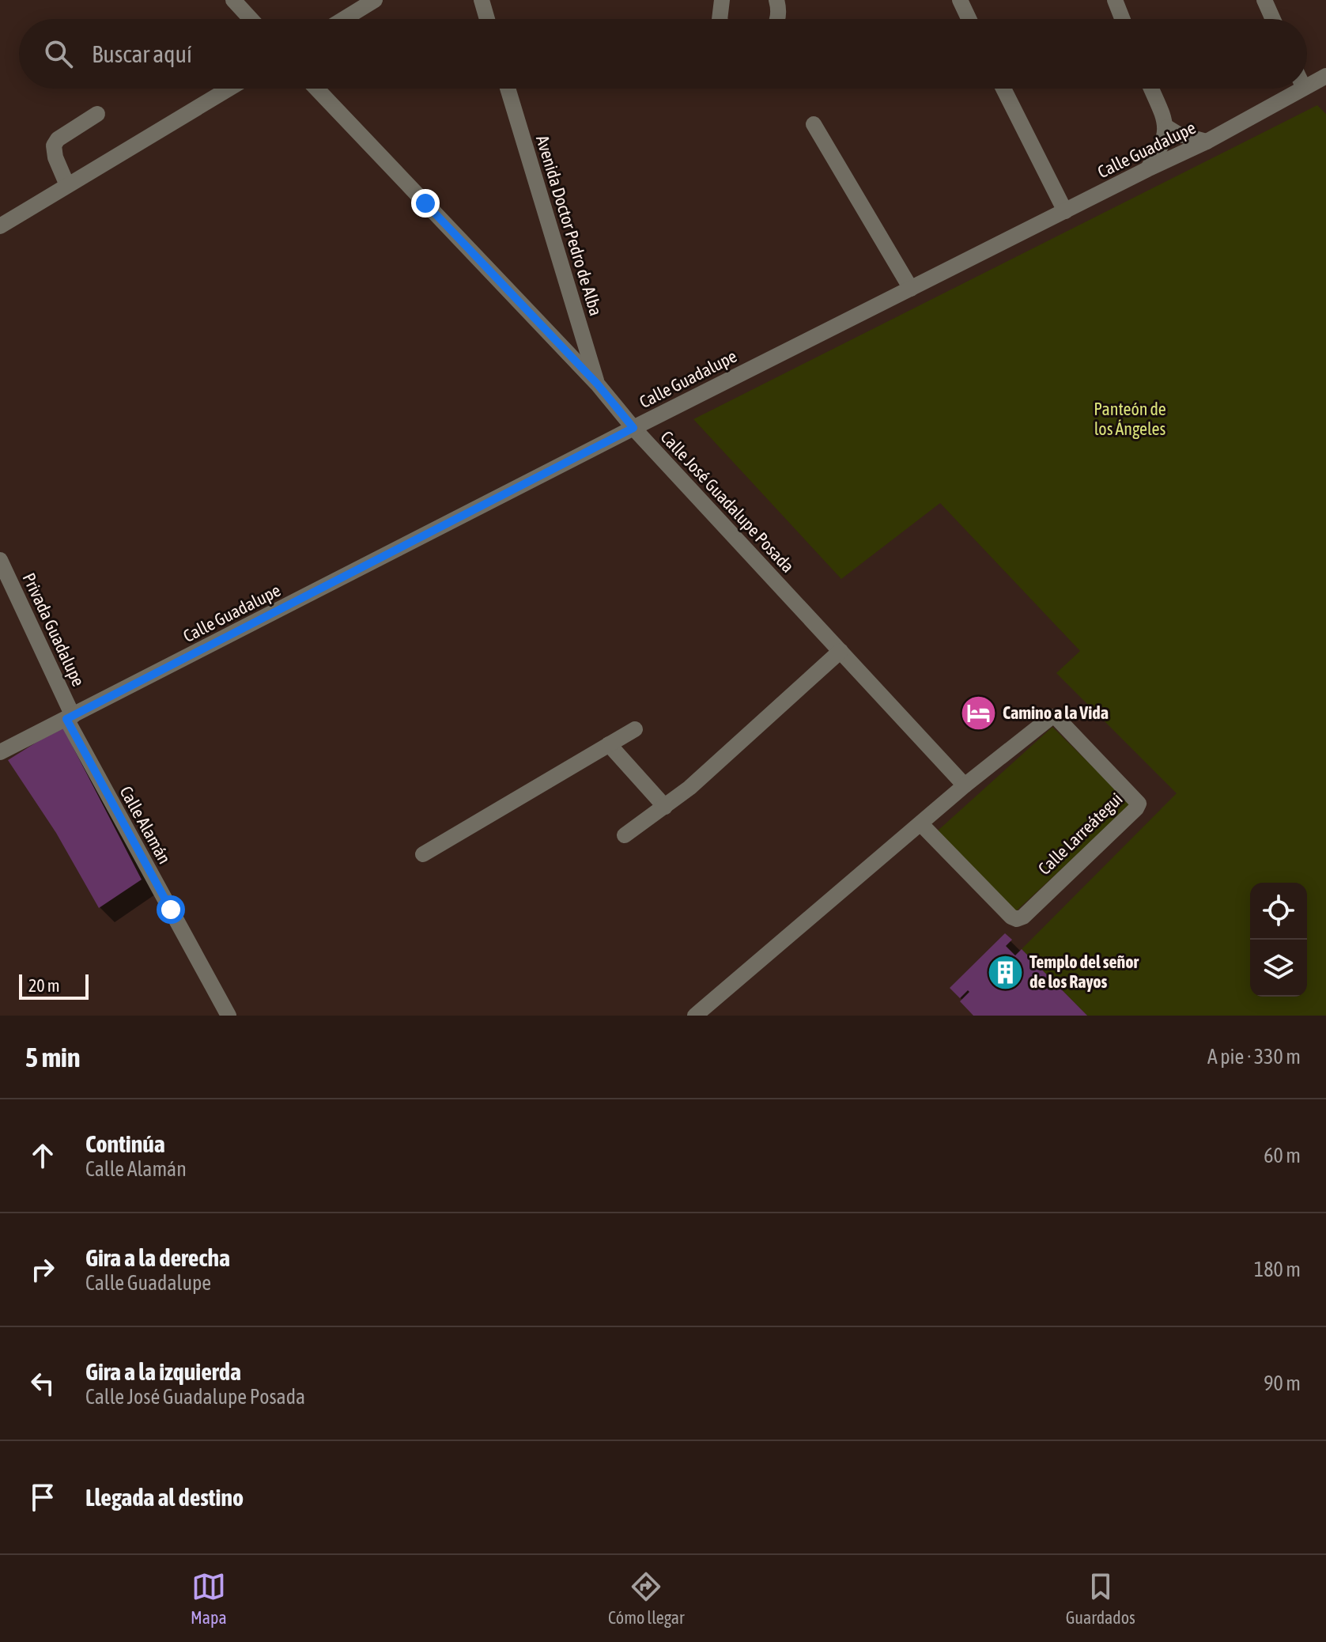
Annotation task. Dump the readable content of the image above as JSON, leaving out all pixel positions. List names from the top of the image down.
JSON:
{
  "streets": {
    "street": [
      "Calle Guadalupe",
      "Avenida Doctor Pedro de Alba",
      "Calle José Guadalupe Posada",
      "Privada Guadalupe",
      "Calle Alamán",
      "Calle Larreátegui"
    ]
  },
  "crossings": [
    ["Calle Guadalupe", "Calle José Guadalupe Posada"],
    ["Calle Guadalupe", "Privada Guadalupe"],
    ["Calle Guadalupe", "Calle Alamán"],
    ["Avenida Doctor Pedro de Alba", "Calle José Guadalupe Posada"],
    ["Calle José Guadalupe Posada", "Calle Larreátegui"],
    ["Privada Guadalupe", "Calle Alamán"]
  ],
  "parks": ["Panteón de los Ángeles"],
  "places": {
    "hotel": ["Camino a la Vida"],
    "building": ["Templo del señor de los Rayos"]
  },
  "scale_bar": "20 m",
  "page": {
    "search": "Buscar aquí",
    "scale": "20 m",
    "heading": ["5 min", "A pie · 330 m"],
    "list": [
      ["Continúa", "Calle Alamán", "60 m"],
      ["Gira a la derecha", "Calle Guadalupe", "180 m"],
      ["Gira a la izquierda", "Calle José Guadalupe Posada", "90 m"],
      "Llegada al destino"
    ],
    "nav": ["Mapa", "Cómo llegar", "Guardados"]
  }
}
